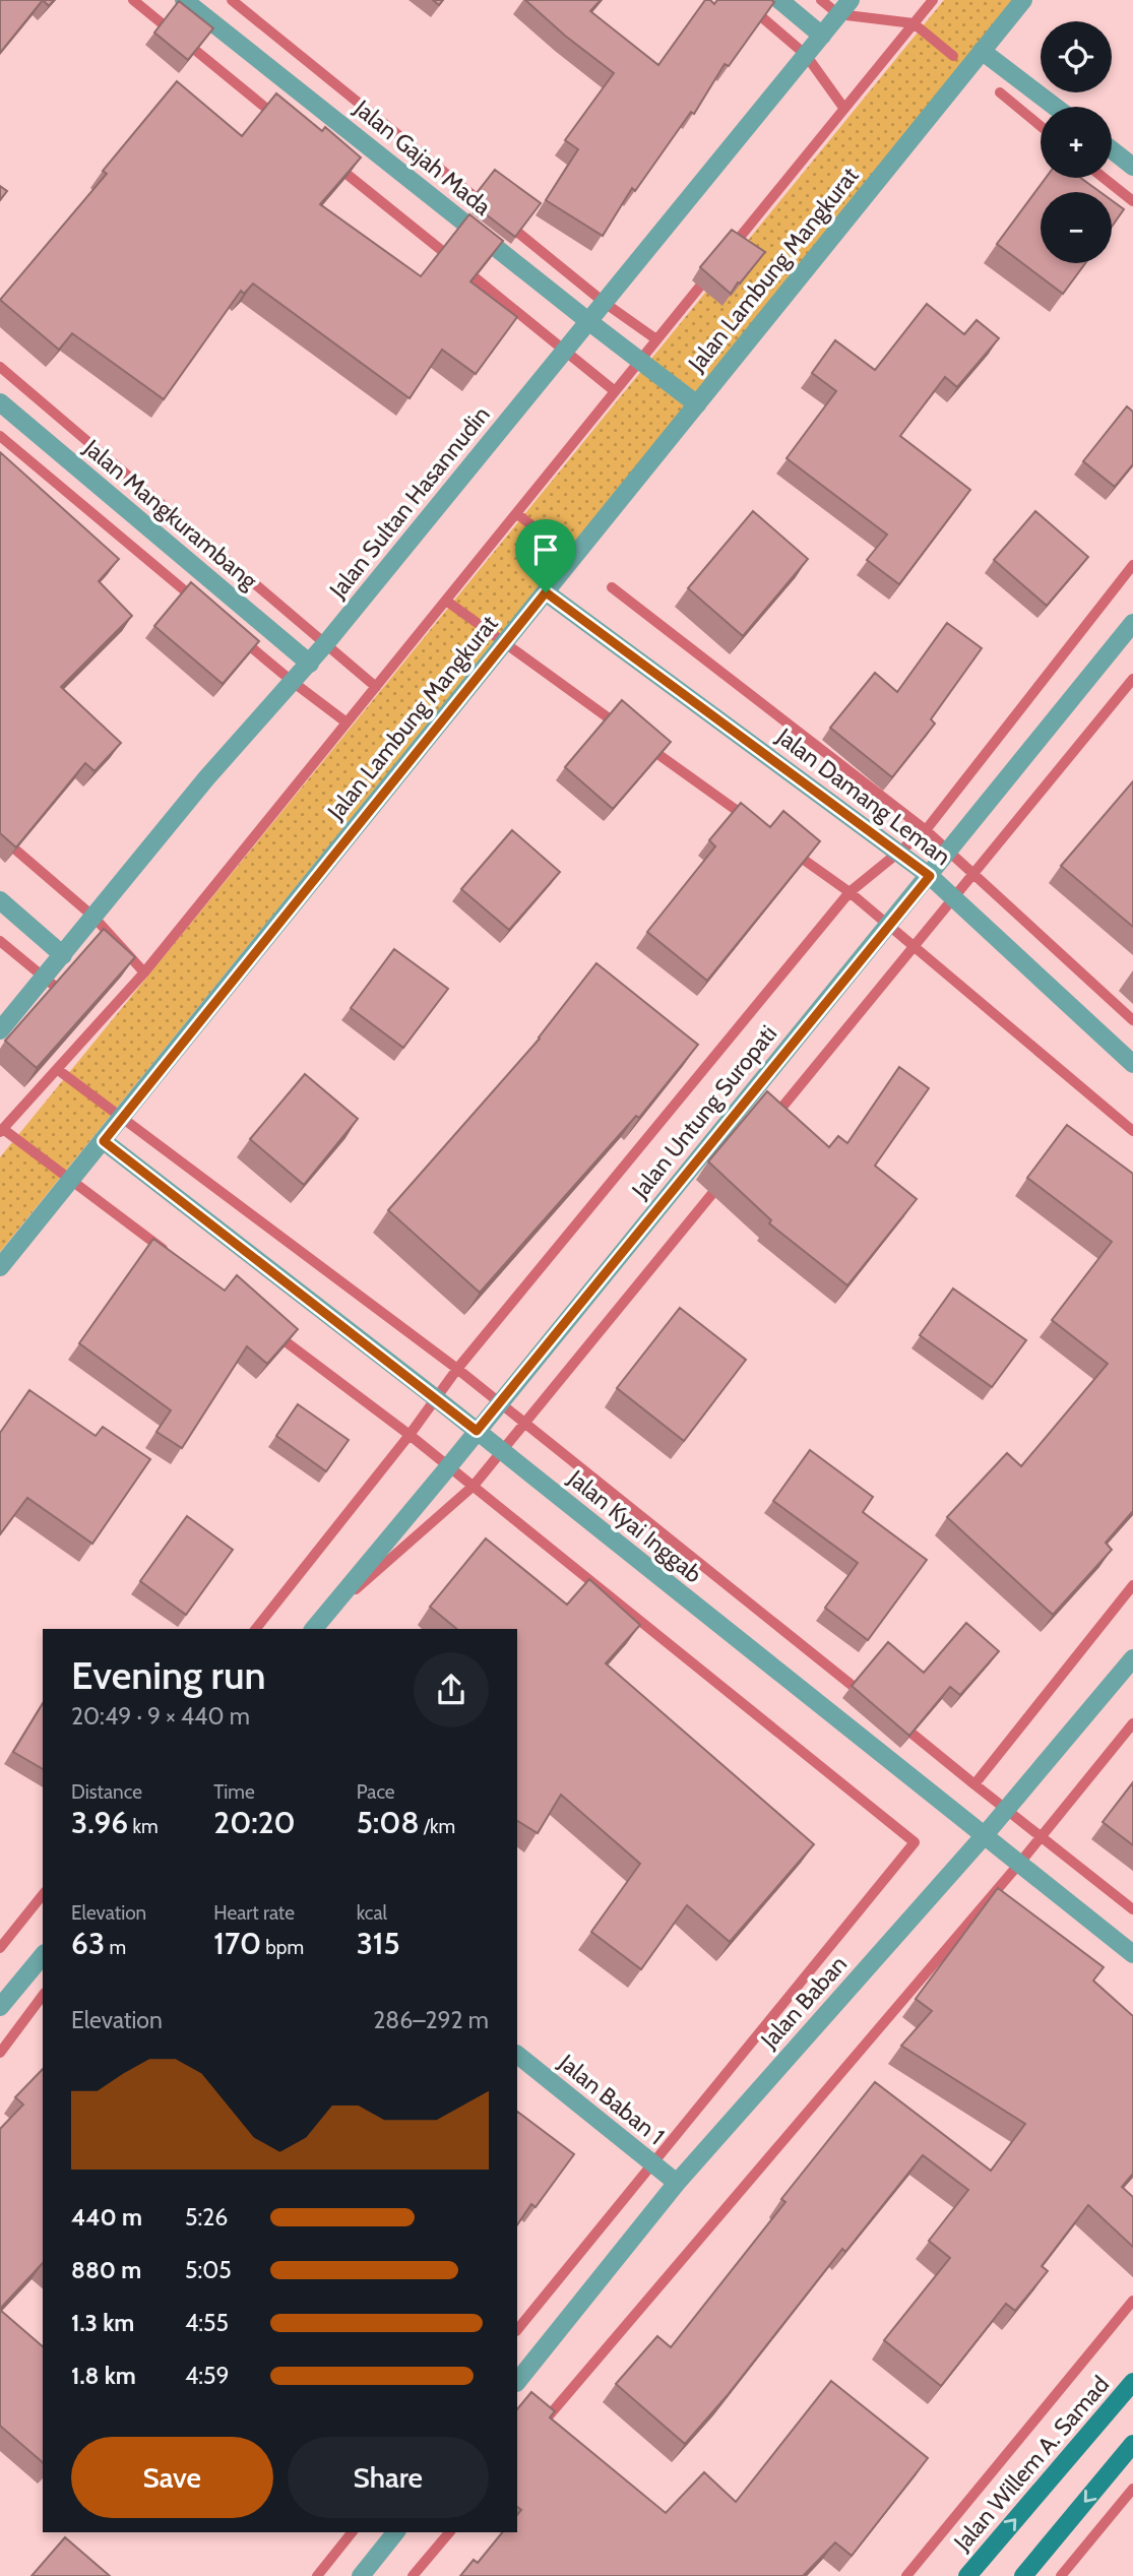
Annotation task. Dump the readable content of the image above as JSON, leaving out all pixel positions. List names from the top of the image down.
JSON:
{
  "streets": {
    "main road": ["Jalan Willem A. Samad"],
    "street": [
      "Jalan Gajah Mada",
      "Jalan Lambung Mangkurat",
      "Jalan Sultan Hasannudin",
      "Jalan Mangkurambang",
      "Jalan Damang Leman",
      "Jalan Untung Suropati",
      "Jalan Kyai Inggab",
      "Jalan Baban",
      "Jalan Baban 1"
    ]
  },
  "crossings": [
    ["Jalan Gajah Mada", "Jalan Lambung Mangkurat"],
    ["Jalan Gajah Mada", "Jalan Sultan Hasannudin"],
    ["Jalan Lambung Mangkurat", "Jalan Damang Leman"],
    ["Jalan Lambung Mangkurat", "Jalan Kyai Inggab"],
    ["Jalan Sultan Hasannudin", "Jalan Mangkurambang"],
    ["Jalan Damang Leman", "Jalan Untung Suropati"],
    ["Jalan Untung Suropati", "Jalan Kyai Inggab"],
    ["Jalan Kyai Inggab", "Jalan Baban"],
    ["Jalan Baban", "Jalan Baban 1"]
  ],
  "page": {
    "map_buttons": ["+", "−"],
    "heading": ["Evening run", "20:49 · 9 × 440 m"],
    "stats": [
      ["Distance", "3.96 km"],
      ["Time", "20:20"],
      ["Pace", "5:08 /km"],
      ["Elevation", "63 m"],
      ["Heart rate", "170 bpm"],
      ["kcal", "315"]
    ],
    "chart": ["Elevation", "286–292 m"],
    "list": [
      {
        "name": "440 m",
        "note": "5:26"
      },
      {
        "name": "880 m",
        "note": "5:05"
      },
      {
        "name": "1.3 km",
        "note": "4:55"
      },
      {
        "name": "1.8 km",
        "note": "4:59"
      }
    ],
    "buttons": ["Save", "Share"]
  }
}
